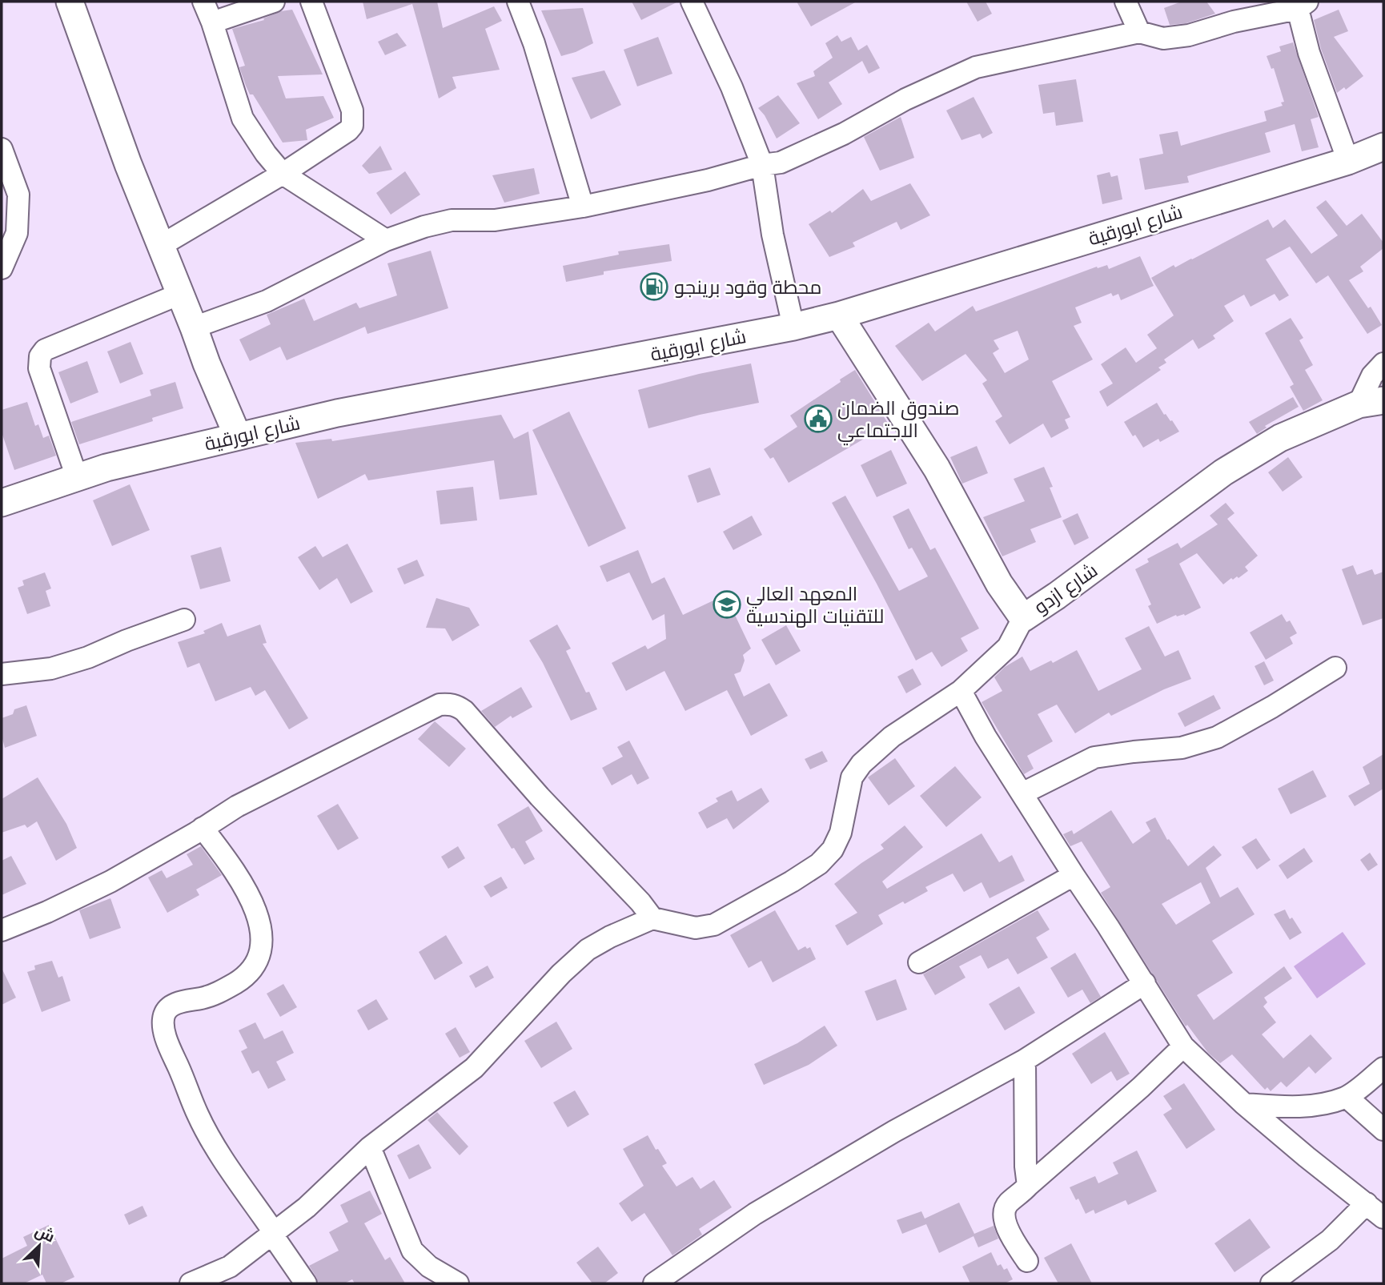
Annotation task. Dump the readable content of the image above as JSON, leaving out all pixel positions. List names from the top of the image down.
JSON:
{
  "streets": {
    "main road": ["شارع ابورقية", "شارع ازدو"]
  },
  "crossings": [
    ["شارع ابورقية", "شارع ازدو"]
  ],
  "places": {
    "fuel station": ["محطة وقود برينجو"],
    "public building": ["صندوق الضمان الاجتماعي"],
    "school or university": ["المعهد العالي للتقنيات الهندسية"]
  },
  "north": "top right"
}
